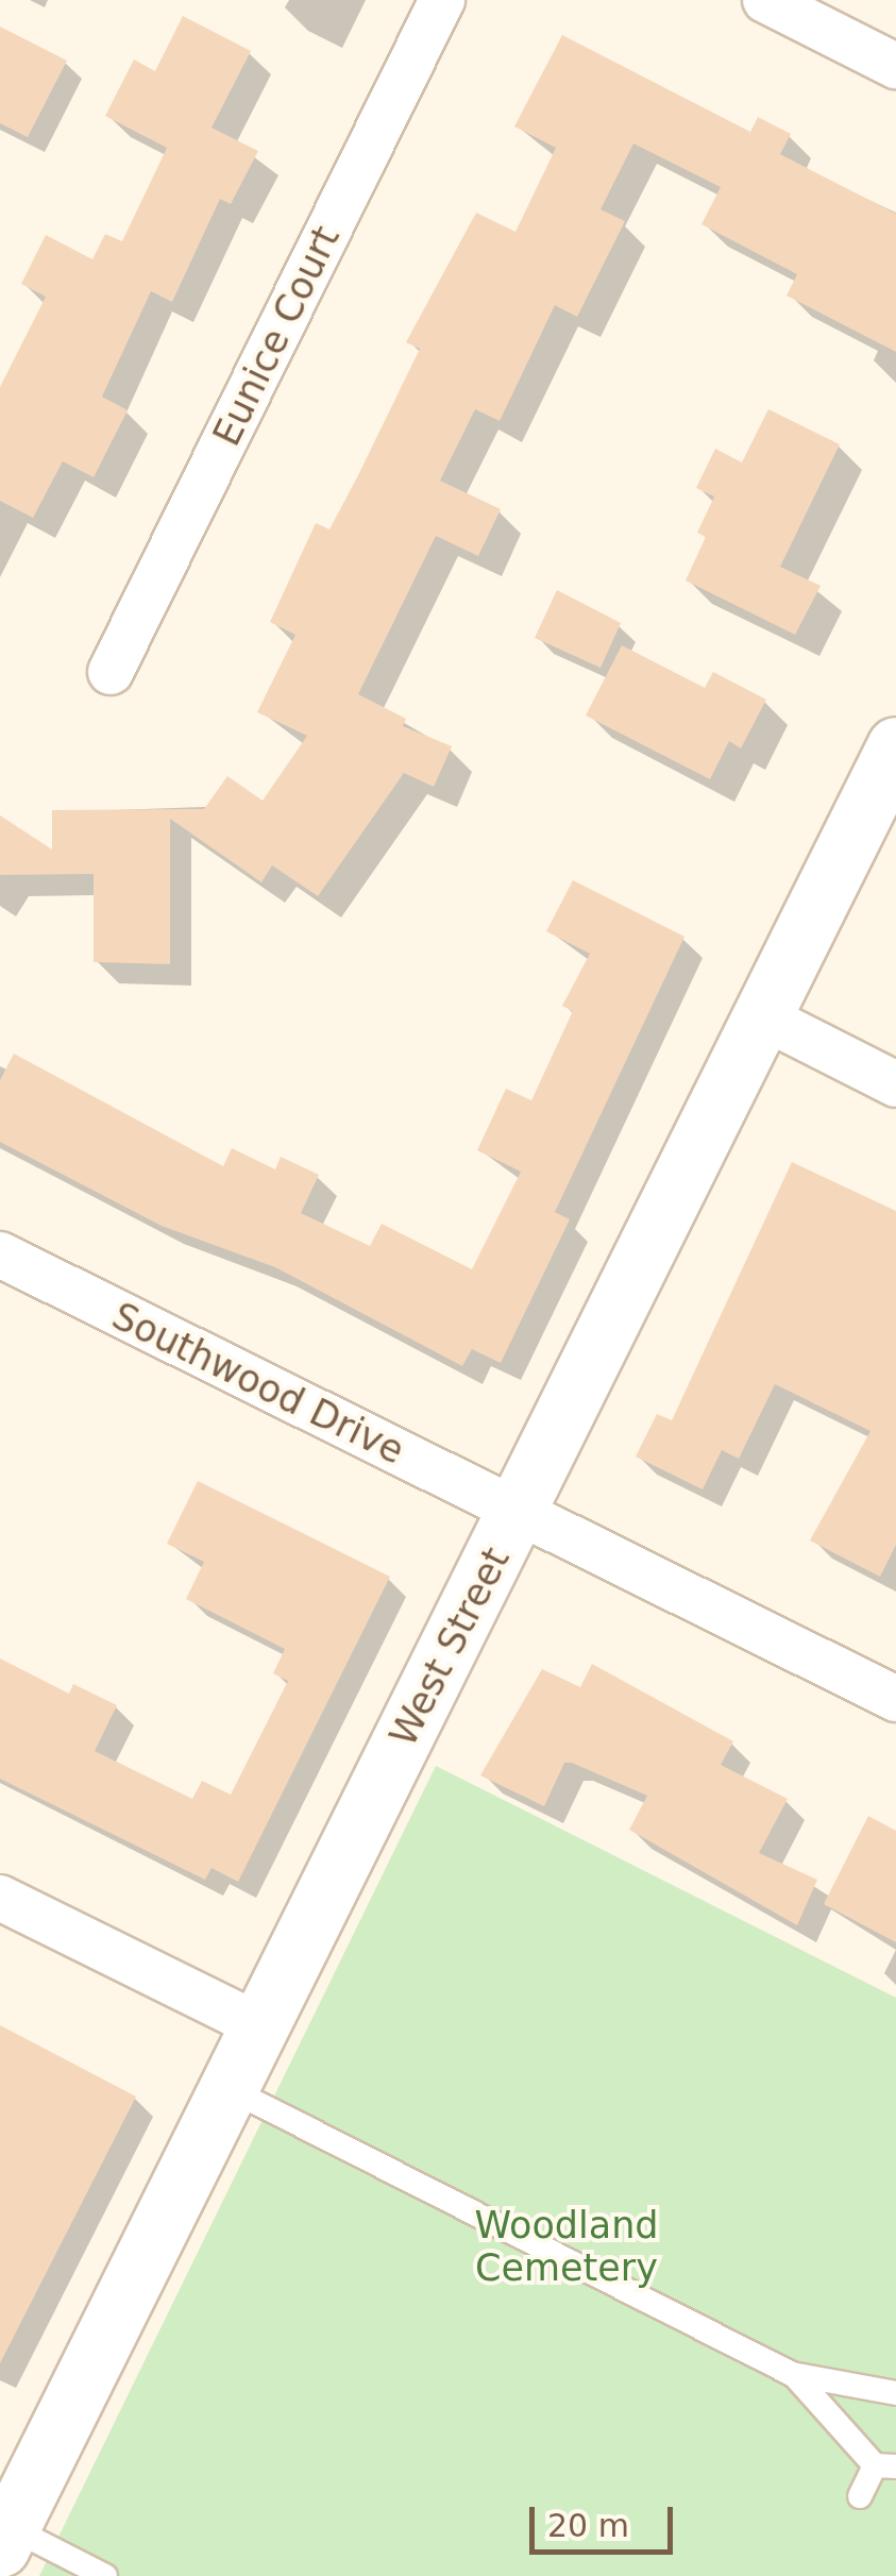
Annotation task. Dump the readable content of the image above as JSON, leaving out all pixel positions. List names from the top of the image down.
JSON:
{
  "streets": {
    "main road": ["West Street"],
    "street": ["Eunice Court", "Southwood Drive"]
  },
  "crossings": [
    ["Southwood Drive", "West Street"]
  ],
  "parks": ["Woodland Cemetery"],
  "scale_bar": "20 m"
}
